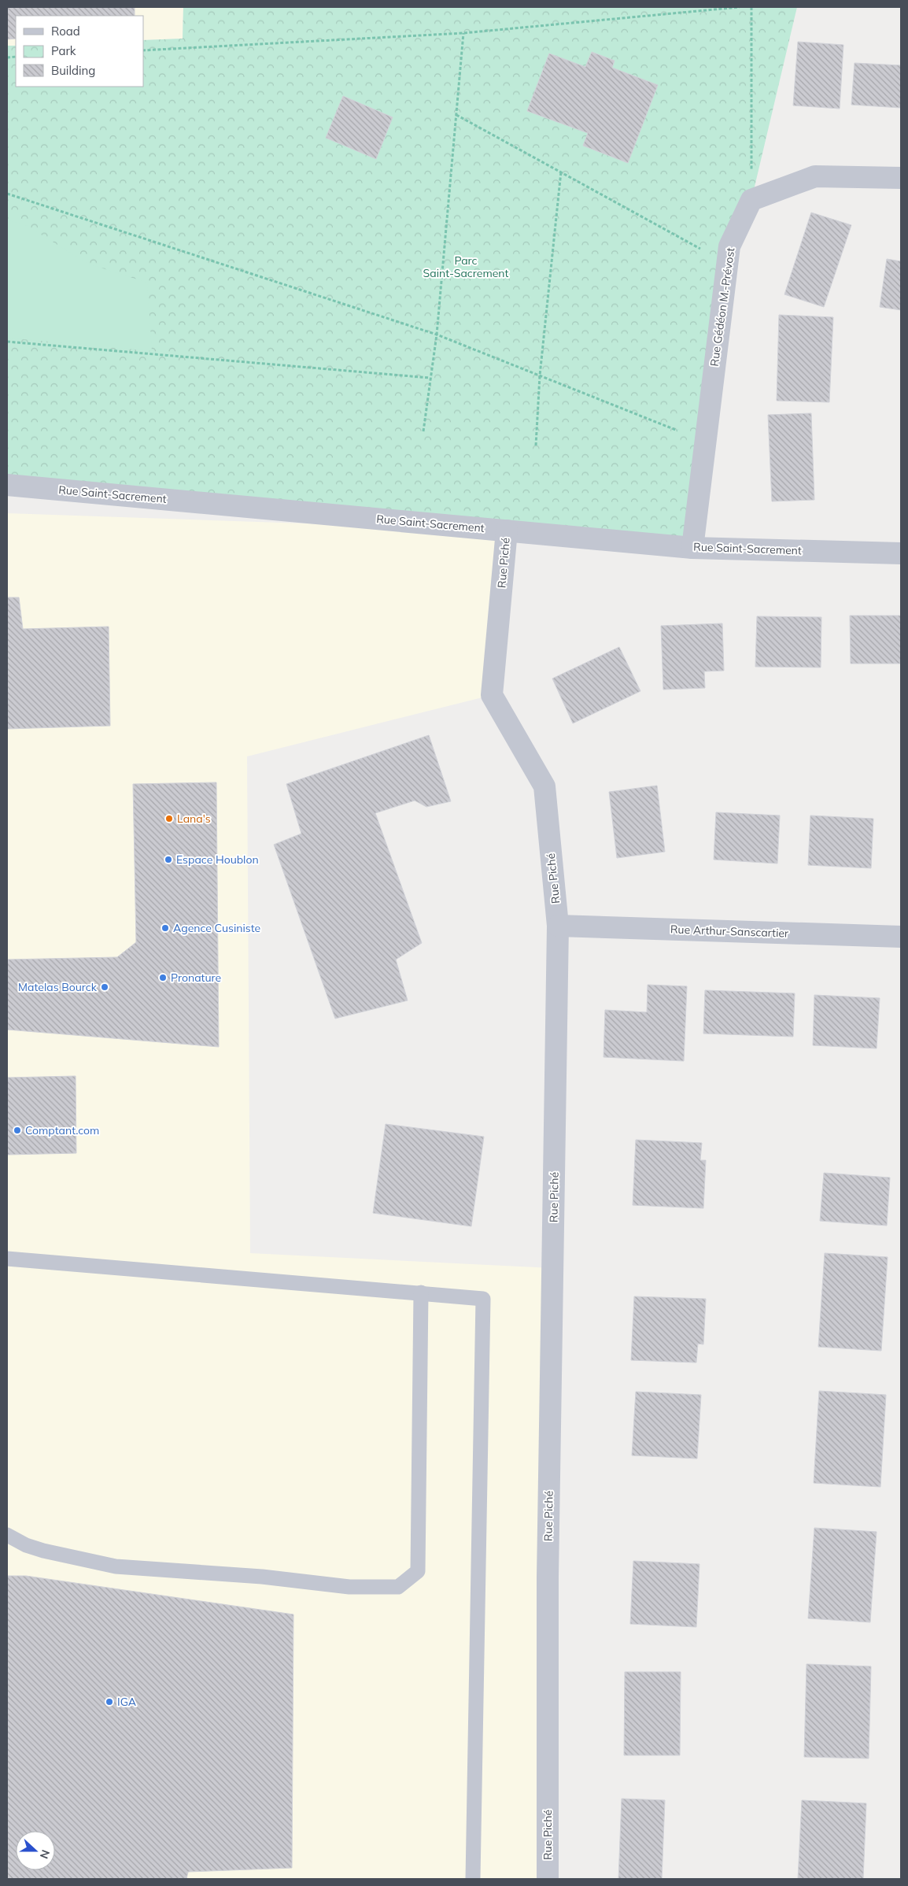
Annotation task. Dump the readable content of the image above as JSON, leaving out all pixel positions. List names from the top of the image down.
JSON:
{
  "streets": {
    "street": [
      "Rue Gédéon M.-Prévost",
      "Rue Saint-Sacrement",
      "Rue Piché",
      "Rue Arthur-Sanscartier"
    ]
  },
  "crossings": [
    ["Rue Gédéon M.-Prévost", "Rue Saint-Sacrement"],
    ["Rue Saint-Sacrement", "Rue Piché"],
    ["Rue Piché", "Rue Arthur-Sanscartier"]
  ],
  "parks": ["Parc Saint-Sacrement"],
  "places": [
    "Lana's",
    "Espace Houblon",
    "Agence Cusiniste",
    "Pronature",
    "Matelas Bourck",
    "Comptant.com",
    "IGA"
  ],
  "legend": ["Road", "Park", "Building"],
  "north": "right"
}
